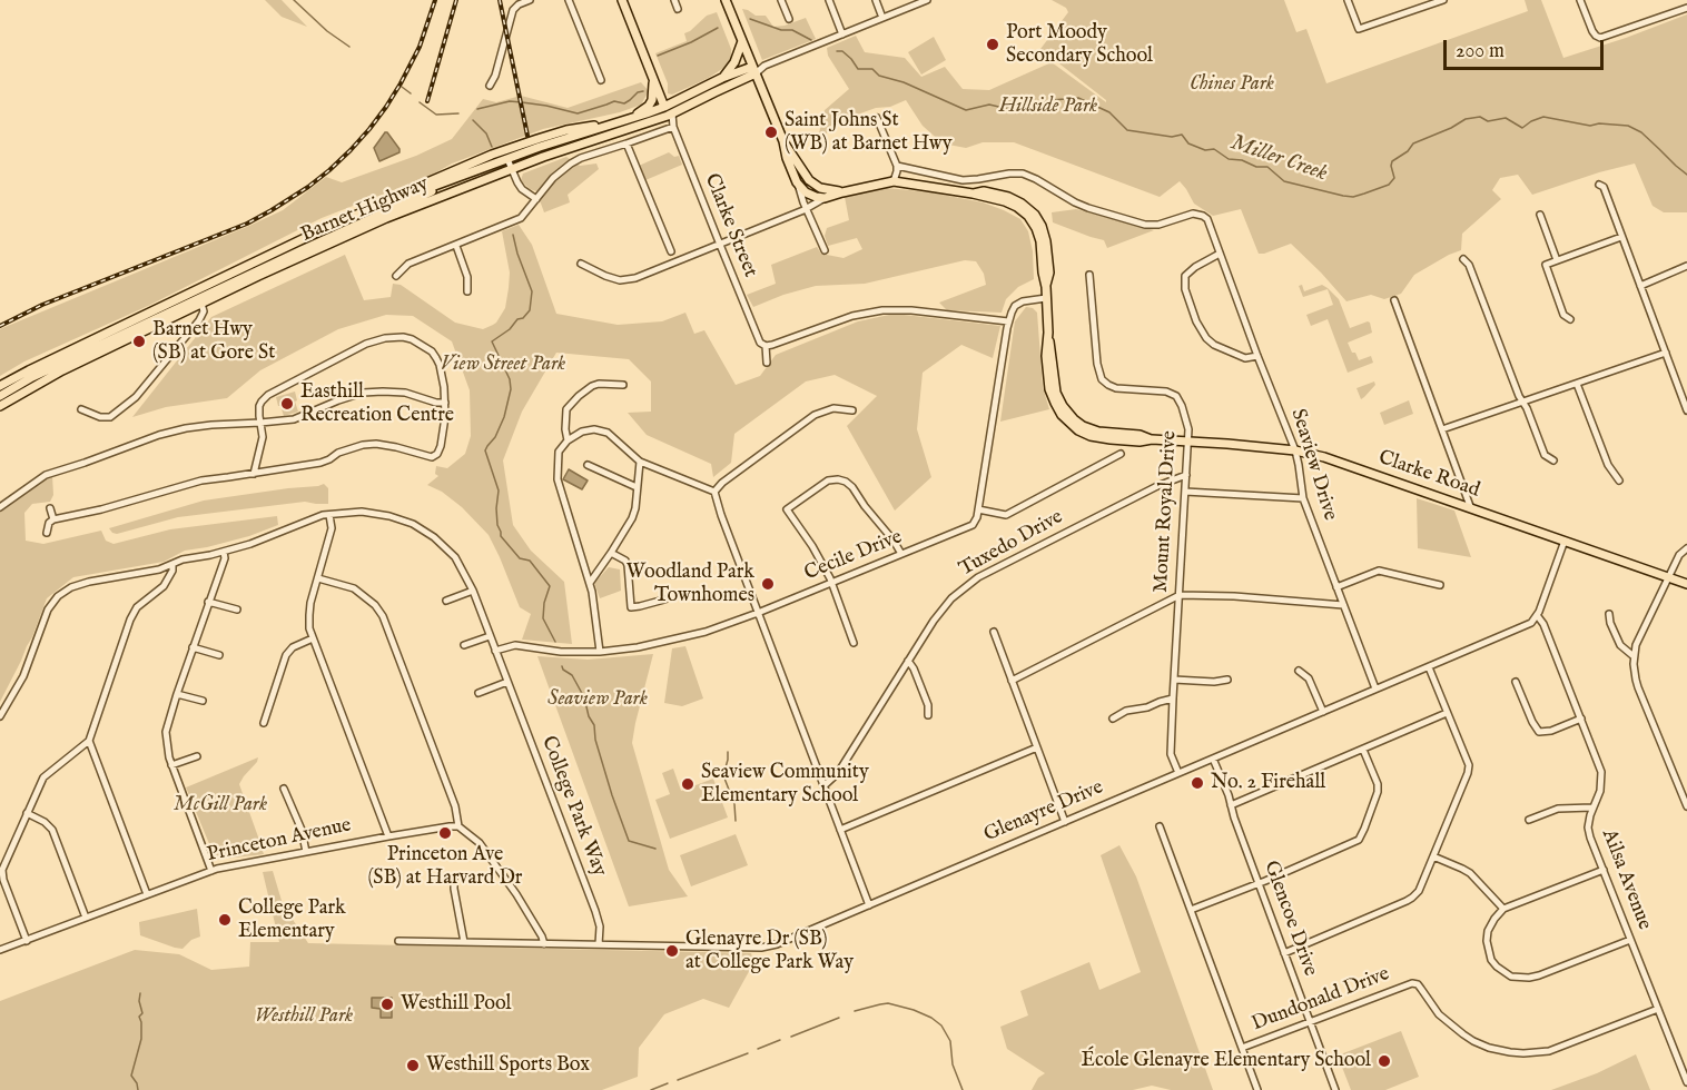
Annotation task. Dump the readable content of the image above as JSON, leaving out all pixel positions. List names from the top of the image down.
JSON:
{
  "streets": {
    "main road": ["Barnet Highway", "Clarke Road"],
    "street": [
      "Clarke Street",
      "Seaview Drive",
      "Mount Royal Drive",
      "Tuxedo Drive",
      "Cecile Drive",
      "College Park Way",
      "Glenayre Drive",
      "Princeton Avenue",
      "Ailsa Avenue",
      "Glencoe Drive",
      "Dundonald Drive"
    ]
  },
  "crossings": [
    ["Barnet Highway", "Clarke Street"],
    ["Seaview Drive", "Clarke Road"],
    ["Seaview Drive", "Glenayre Drive"],
    ["Clarke Road", "Mount Royal Drive"],
    ["Mount Royal Drive", "Tuxedo Drive"],
    ["Mount Royal Drive", "Glenayre Drive"],
    ["Cecile Drive", "College Park Way"],
    ["College Park Way", "Glenayre Drive"],
    ["Glenayre Drive", "Ailsa Avenue"],
    ["Glenayre Drive", "Glencoe Drive"],
    ["Ailsa Avenue", "Dundonald Drive"],
    ["Glencoe Drive", "Dundonald Drive"]
  ],
  "water": ["Miller Creek"],
  "parks": [
    "Chines Park",
    "Hillside Park",
    "View Street Park",
    "Seaview Park",
    "McGill Park",
    "Westhill Park"
  ],
  "places": [
    "Port Moody Secondary School",
    "Saint Johns St (WB) at Barnet Hwy",
    "Barnet Hwy (SB) at Gore St",
    "Easthill Recreation Centre",
    "Woodland Park Townhomes",
    "No. 2 Firehall",
    "Seaview Community Elementary School",
    "Princeton Ave (SB) at Harvard Dr",
    "College Park Elementary",
    "Glenayre Dr (SB) at College Park Way",
    "Westhill Pool",
    "École Glenayre Elementary School",
    "Westhill Sports Box"
  ],
  "scale_bar": "200 m"
}
